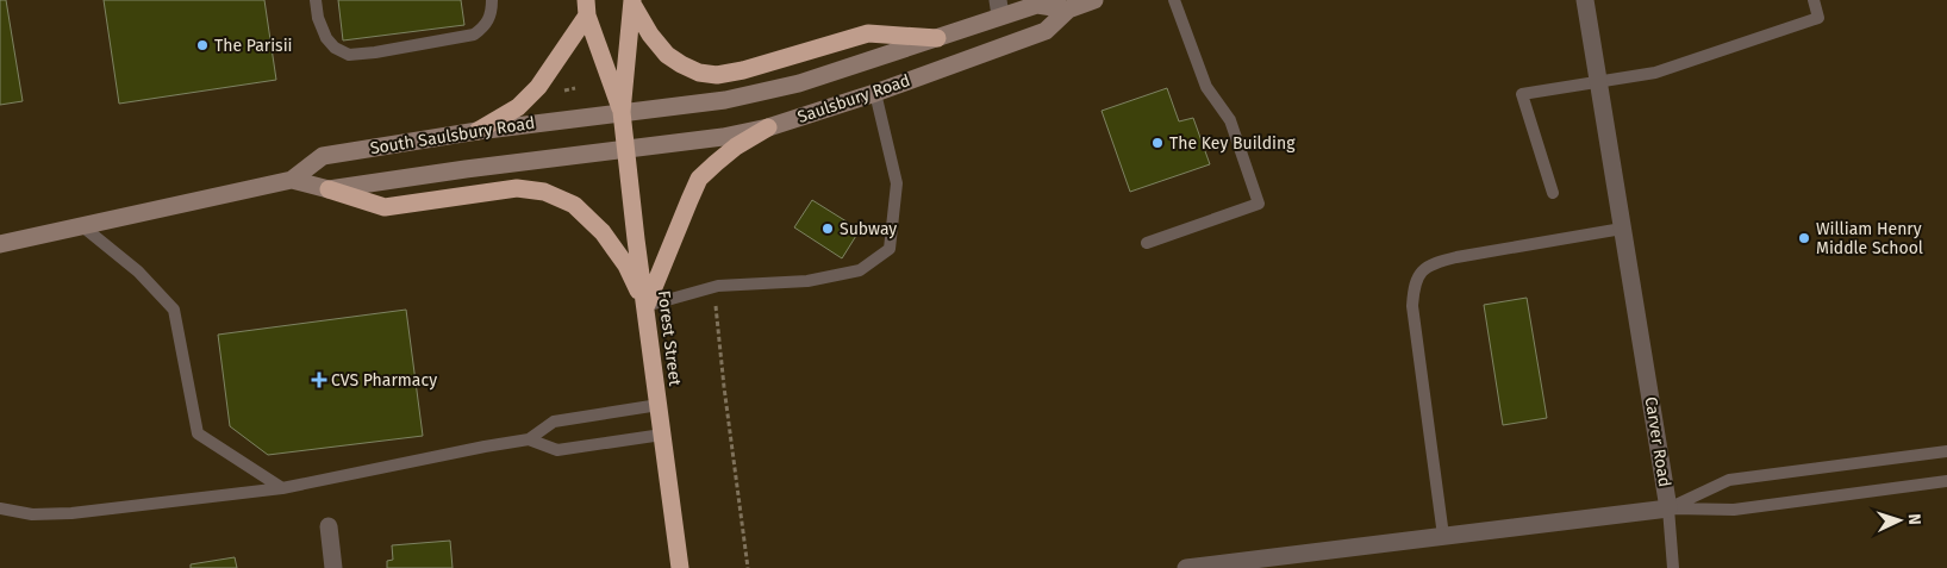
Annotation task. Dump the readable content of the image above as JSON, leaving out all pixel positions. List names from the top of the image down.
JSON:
{
  "streets": {
    "highway": ["Forest Street"],
    "main road": ["Saulsbury Road", "South Saulsbury Road"],
    "street": ["Carver Road"]
  },
  "crossings": [
    ["Saulsbury Road", "South Saulsbury Road"],
    ["Saulsbury Road", "Forest Street"],
    ["South Saulsbury Road", "Forest Street"]
  ],
  "places": {
    "other": [
      "The Parisii",
      "The Key Building",
      "Subway",
      "William Henry Middle School"
    ],
    "health": ["CVS Pharmacy"]
  },
  "north": "right"
}
